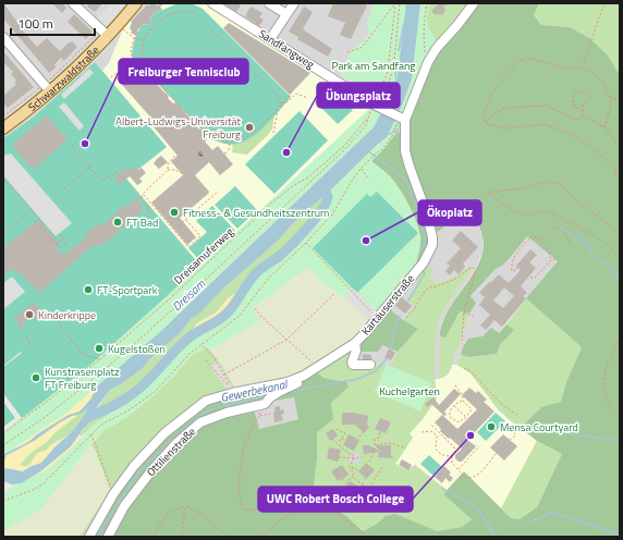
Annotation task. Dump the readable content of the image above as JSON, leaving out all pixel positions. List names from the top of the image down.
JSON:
{
  "streets": {
    "main road": ["Schwarzwaldstraße"],
    "street": ["Sandfangweg", "Kartäuserstraße", "Ottilienstraße"],
    "path": ["Dreisamuferweg"]
  },
  "crossings": [
    ["Sandfangweg", "Kartäuserstraße"],
    ["Kartäuserstraße", "Ottilienstraße"]
  ],
  "water": ["Dreisam", "Gewerbekanal"],
  "parks": ["Park am Sandfang", "Kuchelgarten"],
  "places": [
    "Albert-Ludwigs-Universität Freiburg",
    "Freiburger Tennisclub",
    "Übungsplatz",
    "Fitness- & Gesundheitszentrum",
    "FT Bad",
    "Ökoplatz",
    "FT-Sportpark",
    "Kinderkrippe",
    "Kugelstoßen",
    "Kunstrasenplatz FT Freiburg",
    "Mensa Courtyard",
    "UWC Robert Bosch College"
  ],
  "house_numbers": ["4"],
  "scale_bar": "100 m"
}
